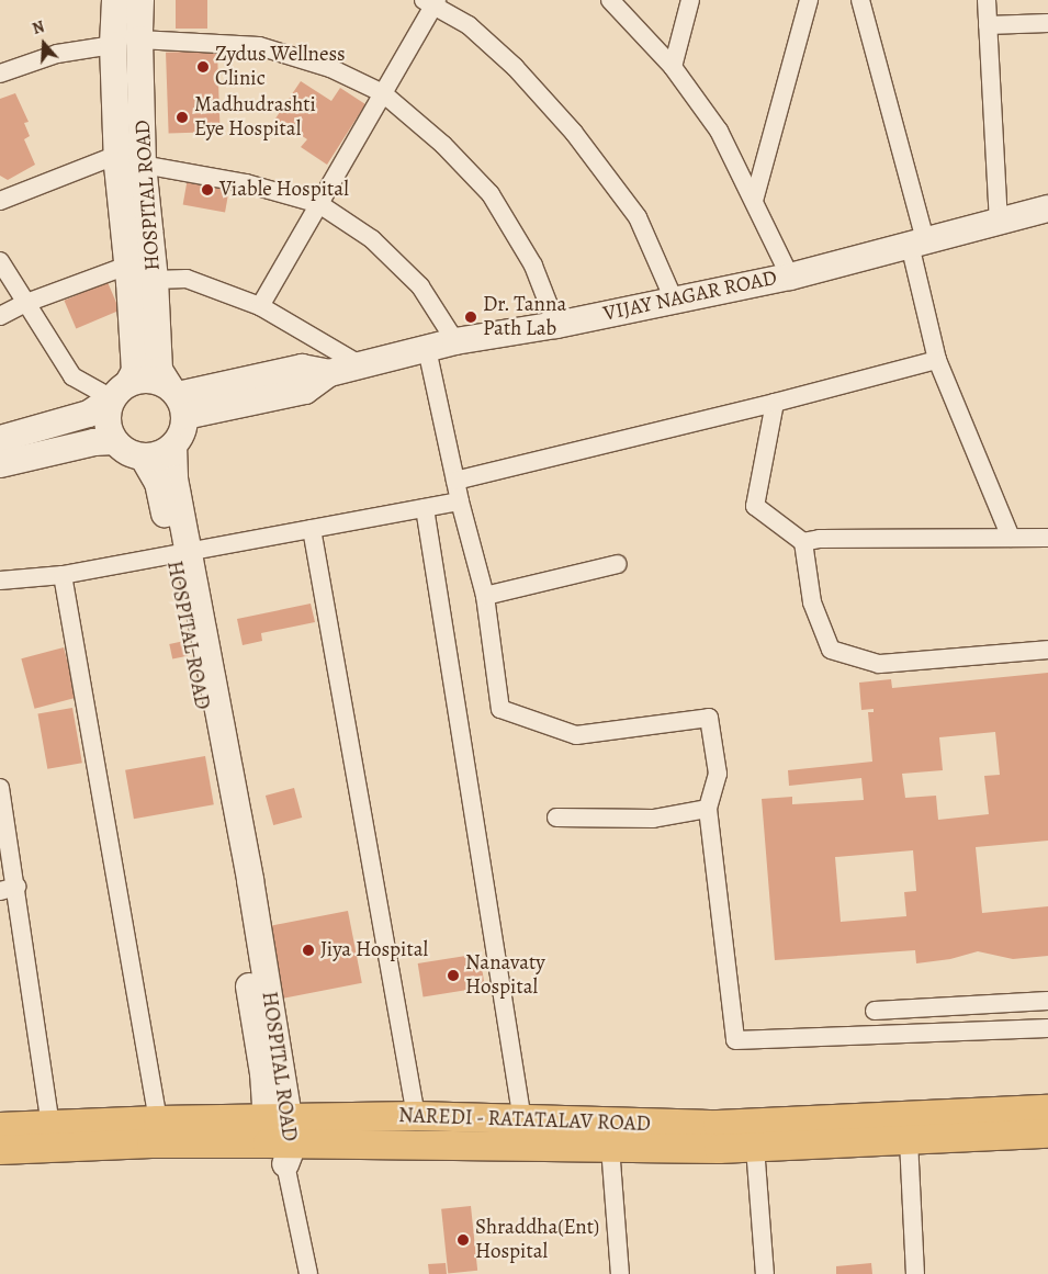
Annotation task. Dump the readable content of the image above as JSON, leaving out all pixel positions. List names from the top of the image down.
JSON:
{
  "streets": {
    "main road": ["NAREDI - RATATALAV ROAD"],
    "street": ["HOSPITAL ROAD", "VIJAY NAGAR ROAD"]
  },
  "crossings": [
    ["HOSPITAL ROAD", "VIJAY NAGAR ROAD"],
    ["HOSPITAL ROAD", "NAREDI - RATATALAV ROAD"]
  ],
  "places": [
    "Zydus Wellness Clinic",
    "Madhudrashti Eye Hospital",
    "Viable Hospital",
    "Dr. Tanna Path Lab",
    "Jiya Hospital",
    "Nanavaty Hospital",
    "Shraddha(Ent) Hospital"
  ],
  "north": "top"
}
